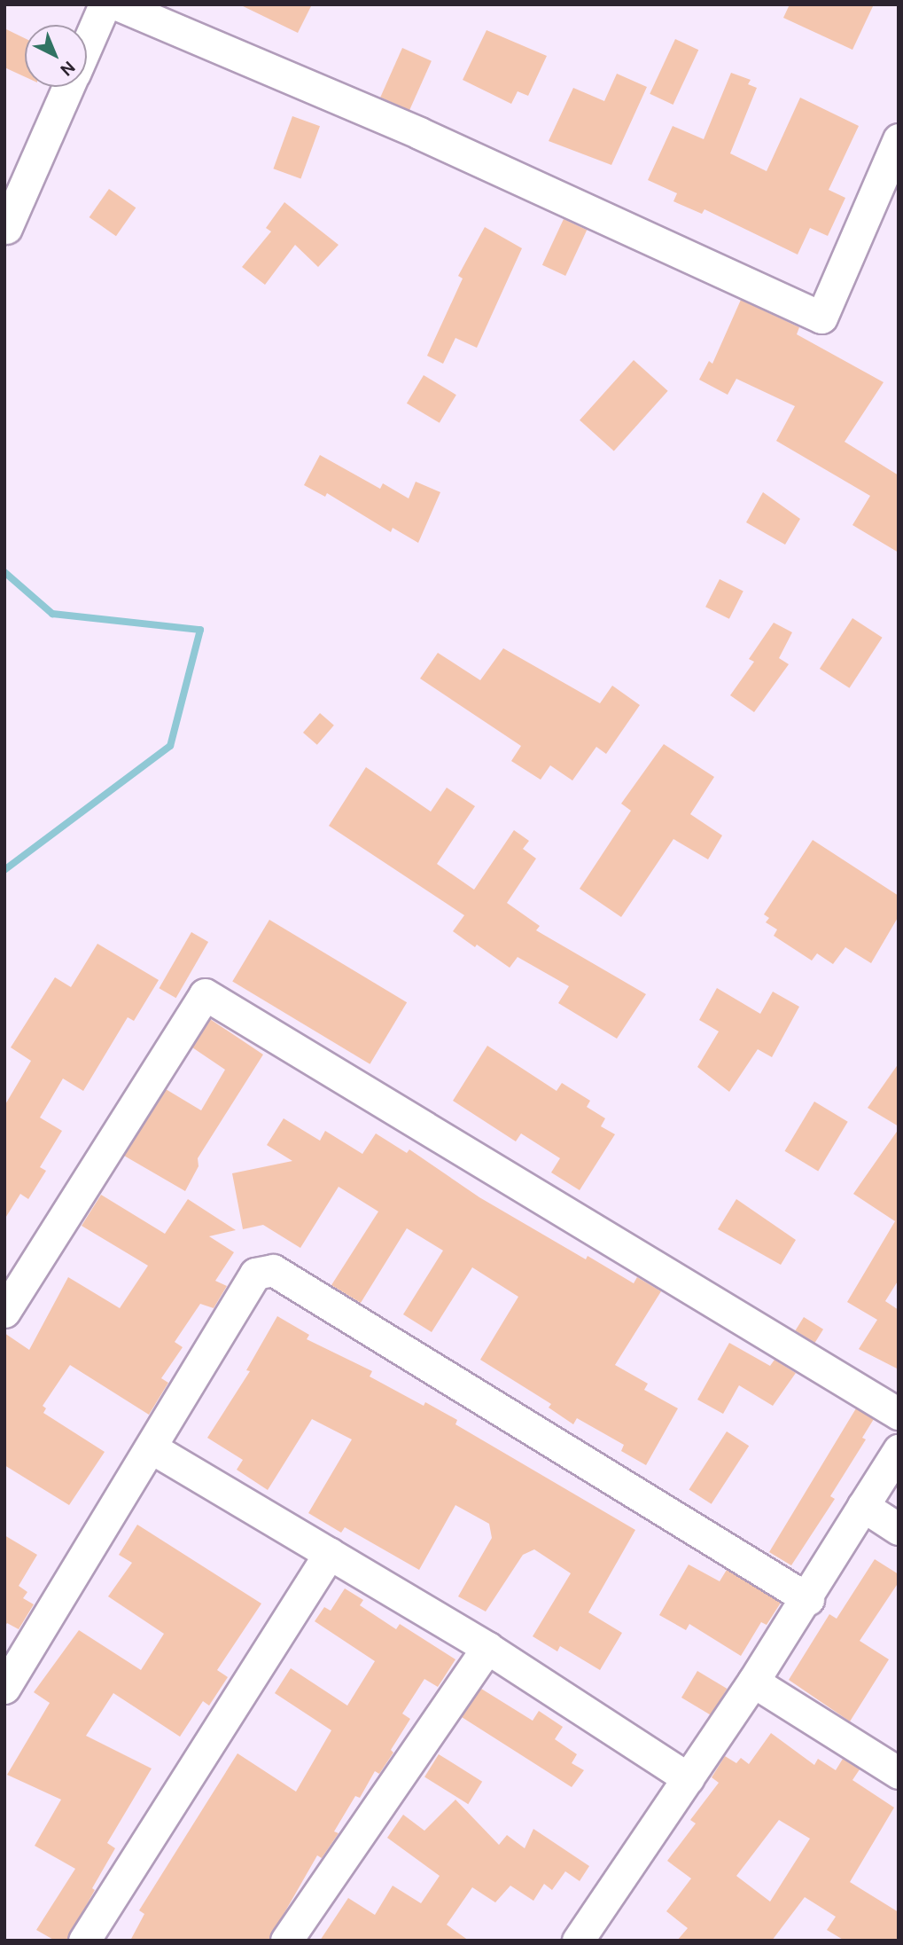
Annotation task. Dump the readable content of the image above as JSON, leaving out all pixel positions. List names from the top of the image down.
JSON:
{
  "north": "bottom right"
}
